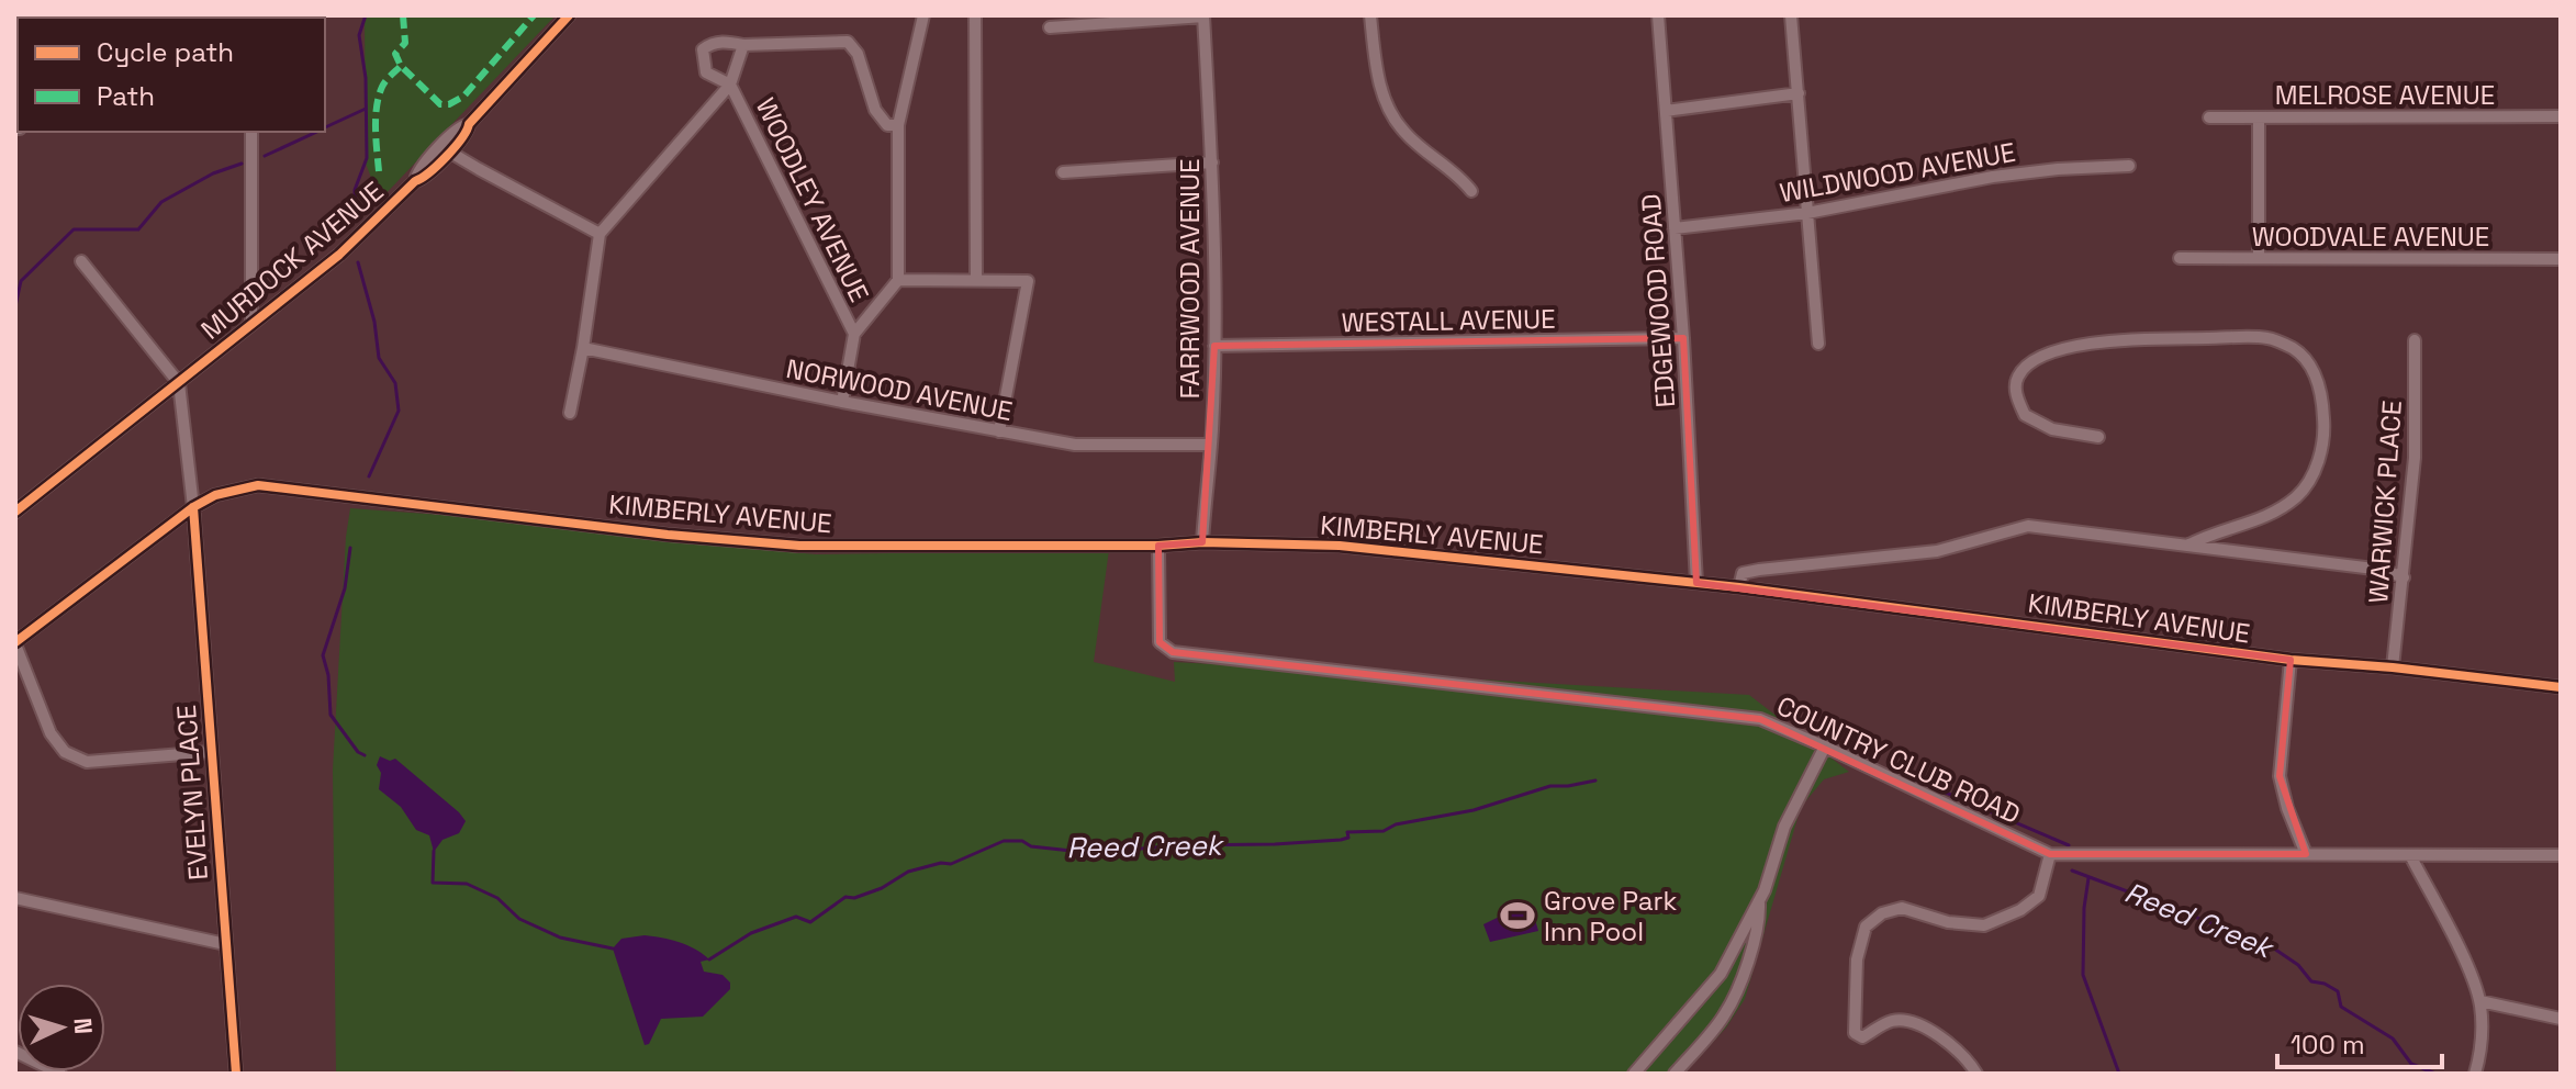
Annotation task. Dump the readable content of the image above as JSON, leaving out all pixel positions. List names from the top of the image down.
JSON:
{
  "streets": {
    "street": [
      "MELROSE AVENUE",
      "WILDWOOD AVENUE",
      "WOODLEY AVENUE",
      "WOODVALE AVENUE",
      "MURDOCK AVENUE",
      "FARRWOOD AVENUE",
      "EDGEWOOD ROAD",
      "WESTALL AVENUE",
      "NORWOOD AVENUE",
      "WARWICK PLACE",
      "KIMBERLY AVENUE",
      "COUNTRY CLUB ROAD",
      "EVELYN PLACE"
    ]
  },
  "crossings": [
    ["WILDWOOD AVENUE", "EDGEWOOD ROAD"],
    ["MURDOCK AVENUE", "EVELYN PLACE"],
    ["FARRWOOD AVENUE", "WESTALL AVENUE"],
    ["FARRWOOD AVENUE", "NORWOOD AVENUE"],
    ["FARRWOOD AVENUE", "KIMBERLY AVENUE"],
    ["EDGEWOOD ROAD", "WESTALL AVENUE"],
    ["EDGEWOOD ROAD", "KIMBERLY AVENUE"],
    ["WARWICK PLACE", "KIMBERLY AVENUE"],
    ["KIMBERLY AVENUE", "COUNTRY CLUB ROAD"],
    ["KIMBERLY AVENUE", "EVELYN PLACE"]
  ],
  "water": ["Reed Creek"],
  "places": {
    "sports": ["Grove Park Inn Pool"]
  },
  "legend": ["Cycle path", "Path"],
  "scale_bar": "100 m",
  "north": "right"
}
